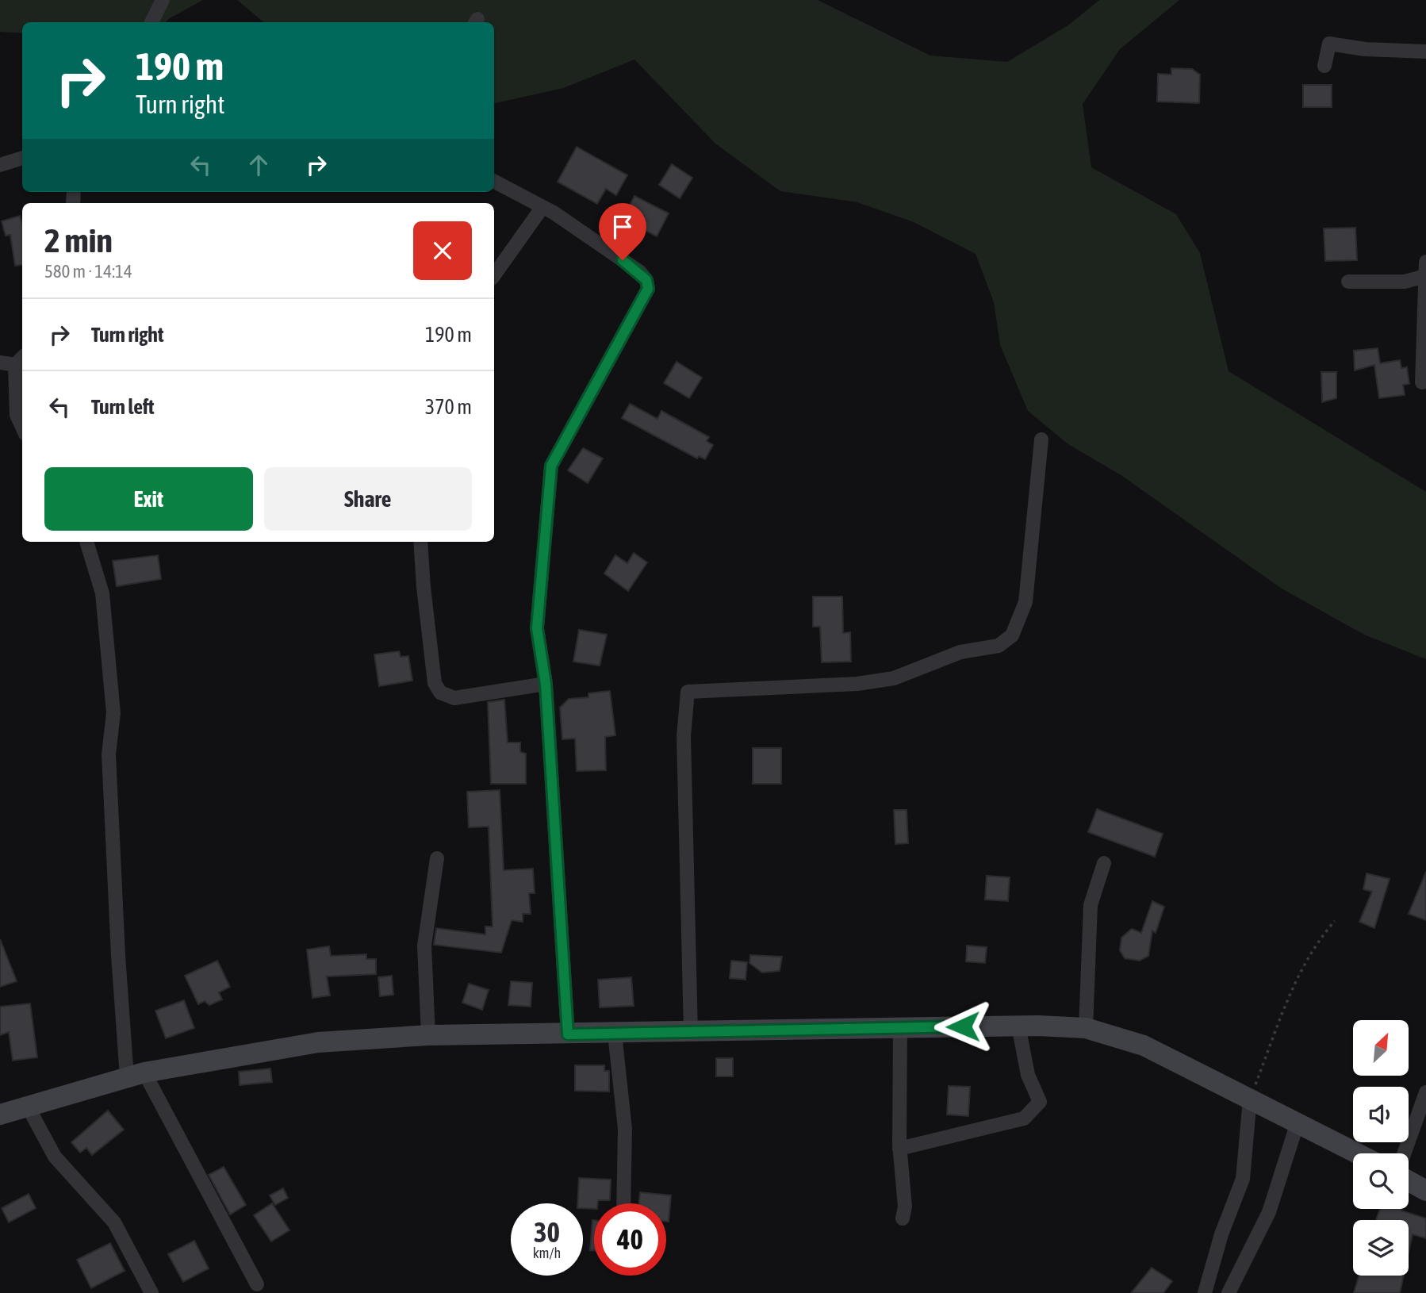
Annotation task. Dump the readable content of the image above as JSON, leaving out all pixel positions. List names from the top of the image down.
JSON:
{
  "north": "top right",
  "page": {
    "turn": ["190 m", "Turn right"],
    "heading": ["2 min", "580 m · 14:14"],
    "list": [
      {
        "name": "Turn right",
        "value": "190 m"
      },
      {
        "name": "Turn left",
        "value": "370 m"
      }
    ],
    "buttons": ["Exit", "Share"],
    "speed": "30 km/h",
    "limit": "40"
  }
}
